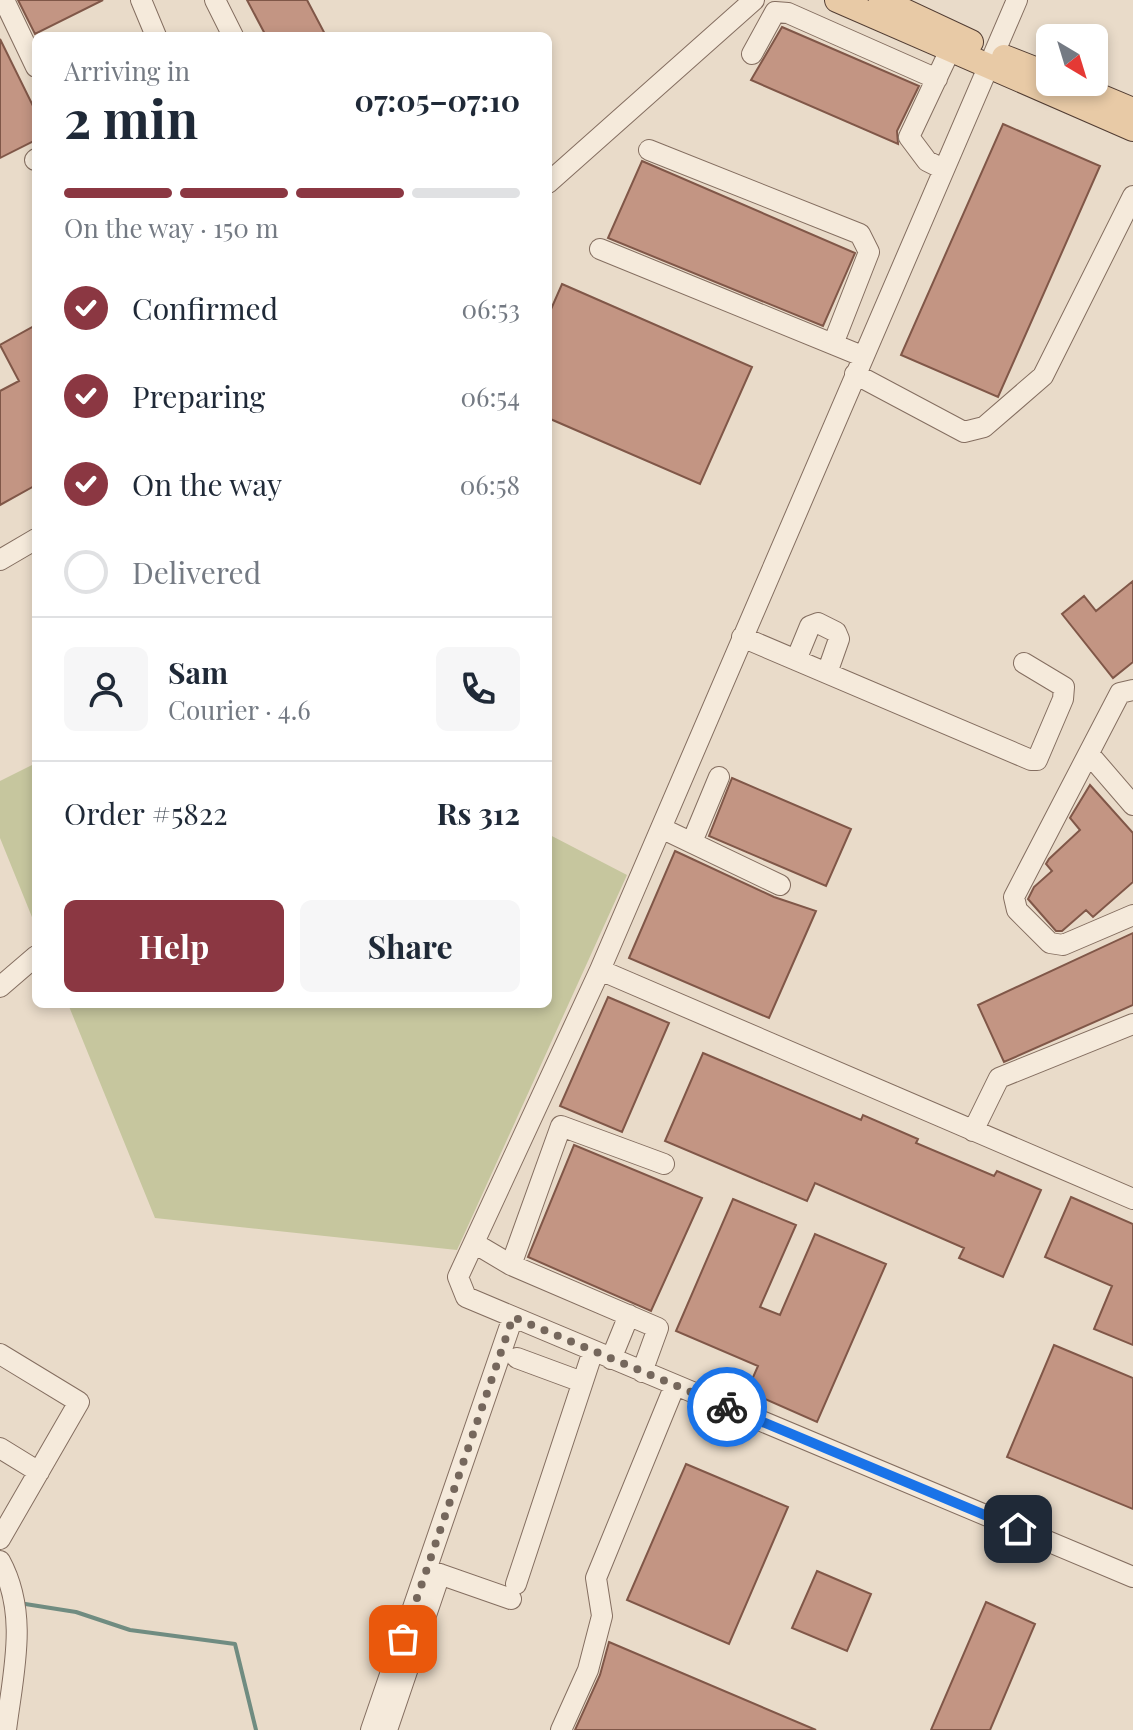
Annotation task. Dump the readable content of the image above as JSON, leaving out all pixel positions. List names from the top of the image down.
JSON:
{
  "north": "bottom right",
  "page": {
    "heading": ["2 min", "Arriving in", "07:05–07:10"],
    "panel": [
      "Sam",
      "Courier · 4.6",
      "Order #5822",
      "Rs 312"
    ],
    "bar": "On the way · 150 m",
    "list": [
      ["Confirmed", "06:53"],
      ["Preparing", "06:54"],
      ["On the way", "06:58"],
      "Delivered"
    ],
    "buttons": ["Help", "Share"]
  }
}
